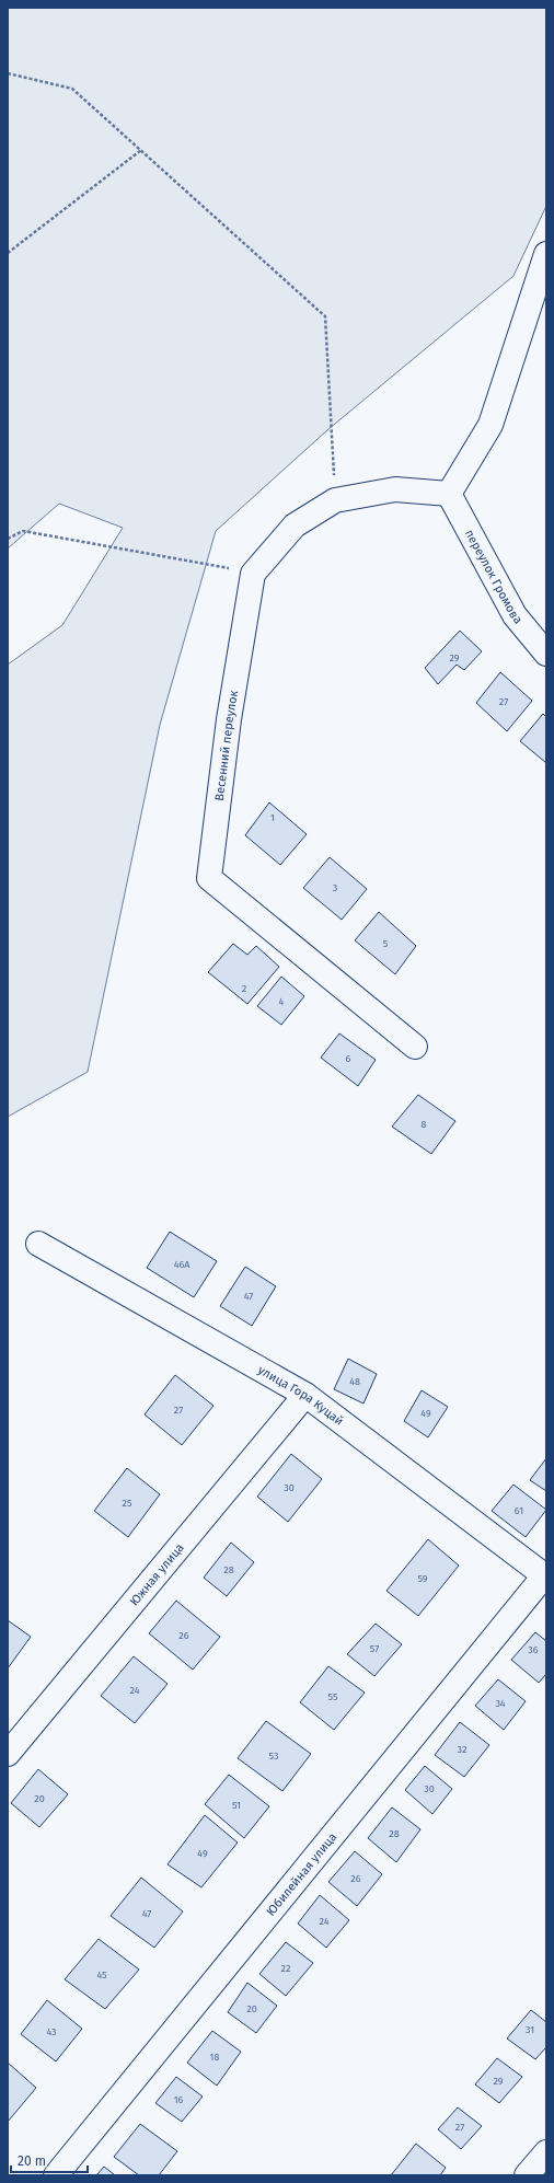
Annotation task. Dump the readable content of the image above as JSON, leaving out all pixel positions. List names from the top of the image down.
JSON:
{
  "streets": {
    "street": [
      "переулок Громова",
      "Весенний переулок",
      "улица Гора Куцай",
      "Южная улица",
      "Юбилейная улица"
    ]
  },
  "crossings": [
    ["улица Гора Куцай", "Южная улица"],
    ["улица Гора Куцай", "Юбилейная улица"]
  ],
  "house_numbers": [
    "29",
    "27",
    "1",
    "3",
    "5",
    "2",
    "4",
    "6",
    "8",
    "46А",
    "47",
    "48",
    "27",
    "49",
    "30",
    "25",
    "61",
    "28",
    "59",
    "26",
    "57",
    "36",
    "24",
    "55",
    "34",
    "32",
    "53",
    "30",
    "20",
    "51",
    "28",
    "49",
    "26",
    "47",
    "24",
    "22",
    "45",
    "20",
    "31",
    "43",
    "18",
    "29",
    "16",
    "27"
  ],
  "scale_bar": "20 m"
}
